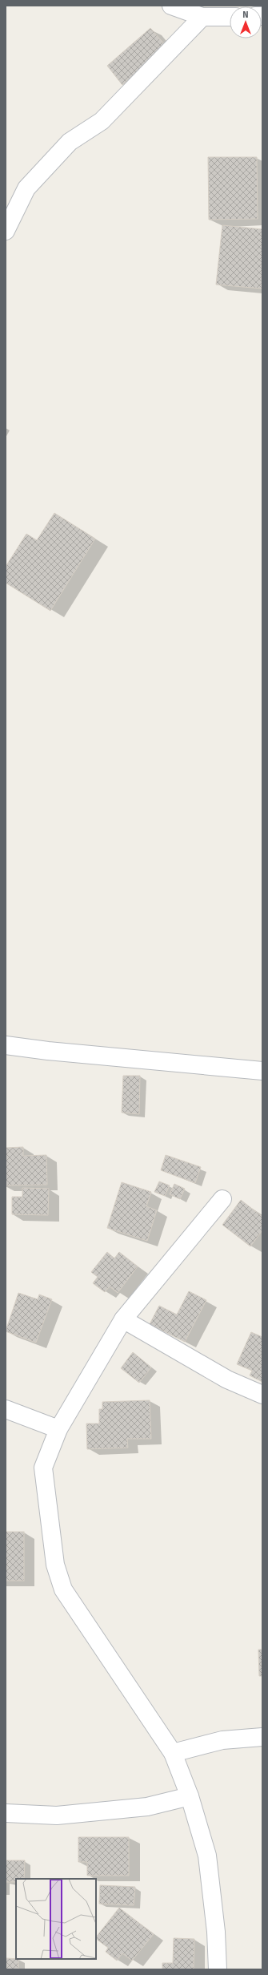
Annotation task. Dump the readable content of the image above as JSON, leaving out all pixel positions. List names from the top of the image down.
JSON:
{
  "north": "top"
}
